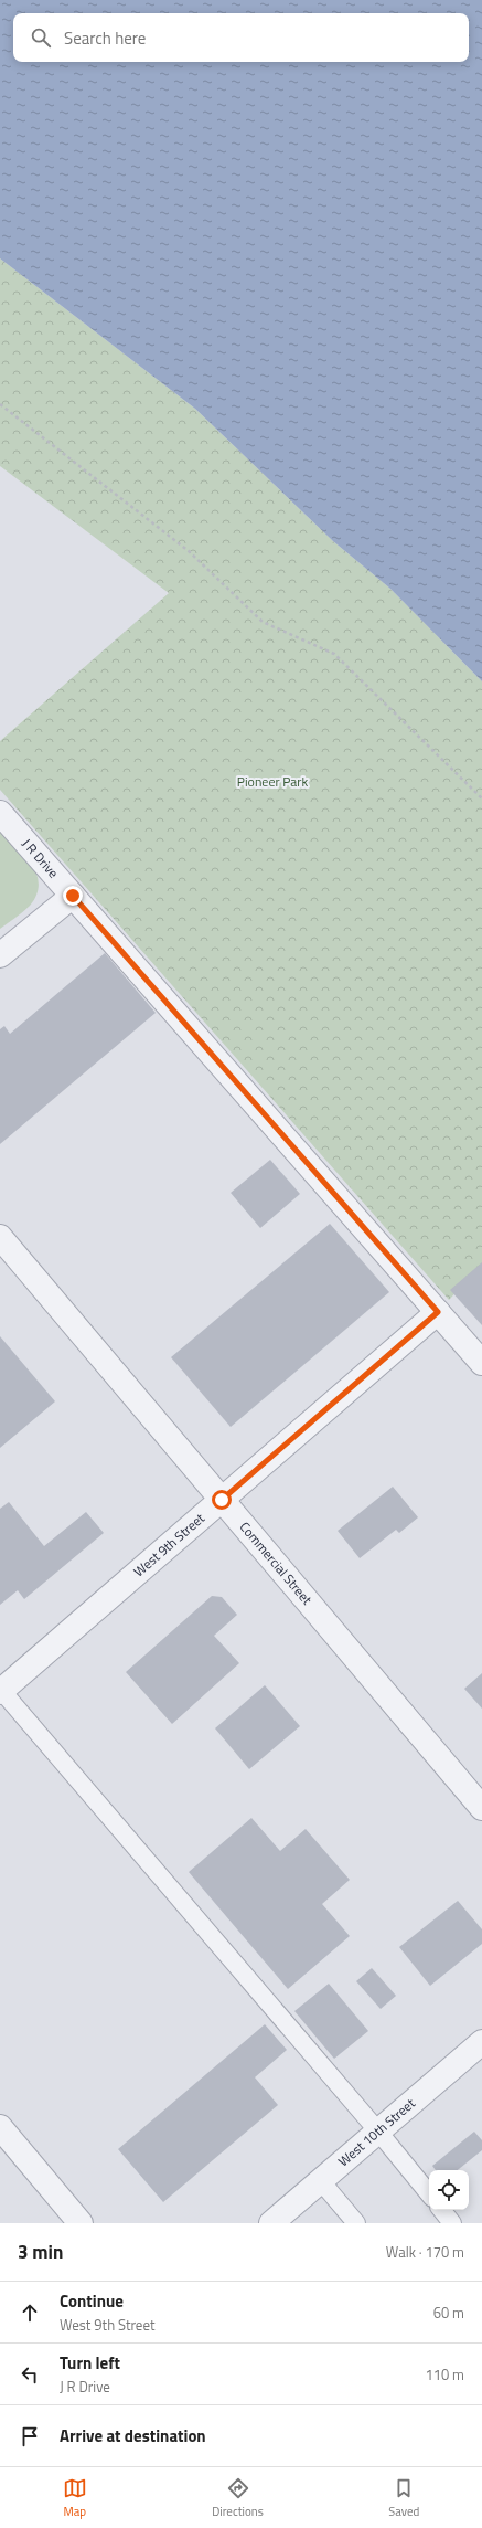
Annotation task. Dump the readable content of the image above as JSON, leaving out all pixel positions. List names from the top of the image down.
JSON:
{
  "streets": {
    "street": [
      "J R Drive",
      "West 9th Street",
      "Commercial Street",
      "West 10th Street"
    ]
  },
  "crossings": [
    ["J R Drive", "West 9th Street"],
    ["West 9th Street", "Commercial Street"]
  ],
  "parks": ["Pioneer Park"],
  "page": {
    "search": "Search here",
    "heading": ["3 min", "Walk · 170 m"],
    "list": [
      ["Continue", "West 9th Street", "60 m"],
      ["Turn left", "J R Drive", "110 m"],
      "Arrive at destination"
    ],
    "nav": ["Map", "Directions", "Saved"]
  }
}
